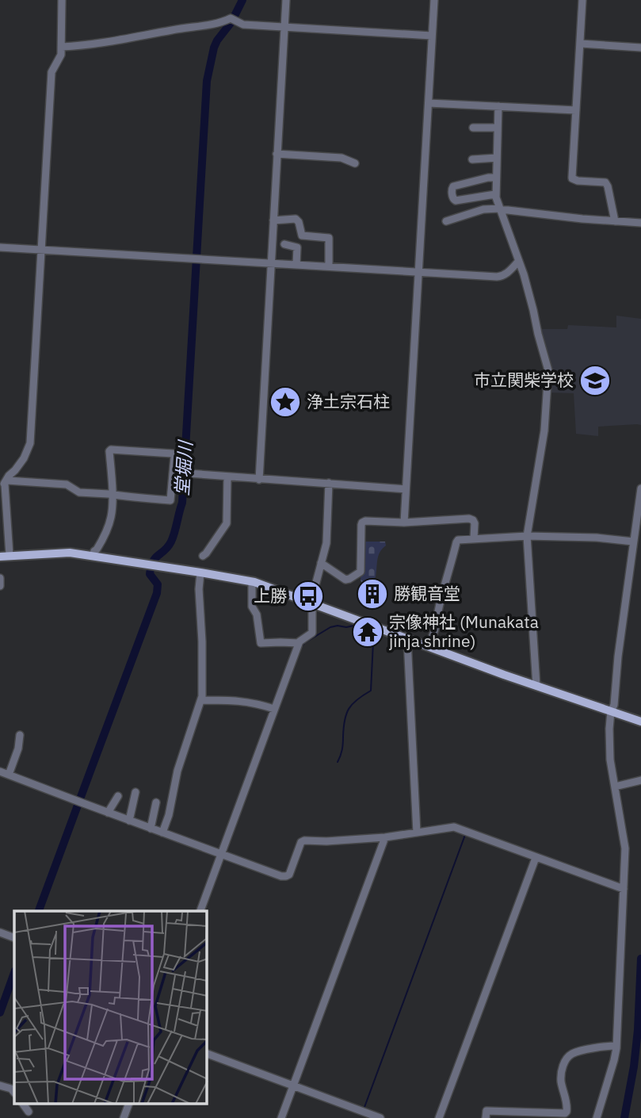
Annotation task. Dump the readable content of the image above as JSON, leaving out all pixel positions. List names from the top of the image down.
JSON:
{
  "water": ["堂堀川"],
  "places": {
    "school or university": ["市立関柴学校"],
    "place": ["浄土宗石柱"],
    "building": ["勝観音堂"],
    "bus stop": ["上勝"],
    "temple": ["宗像神社 (Munakata jinja shrine)"]
  }
}
